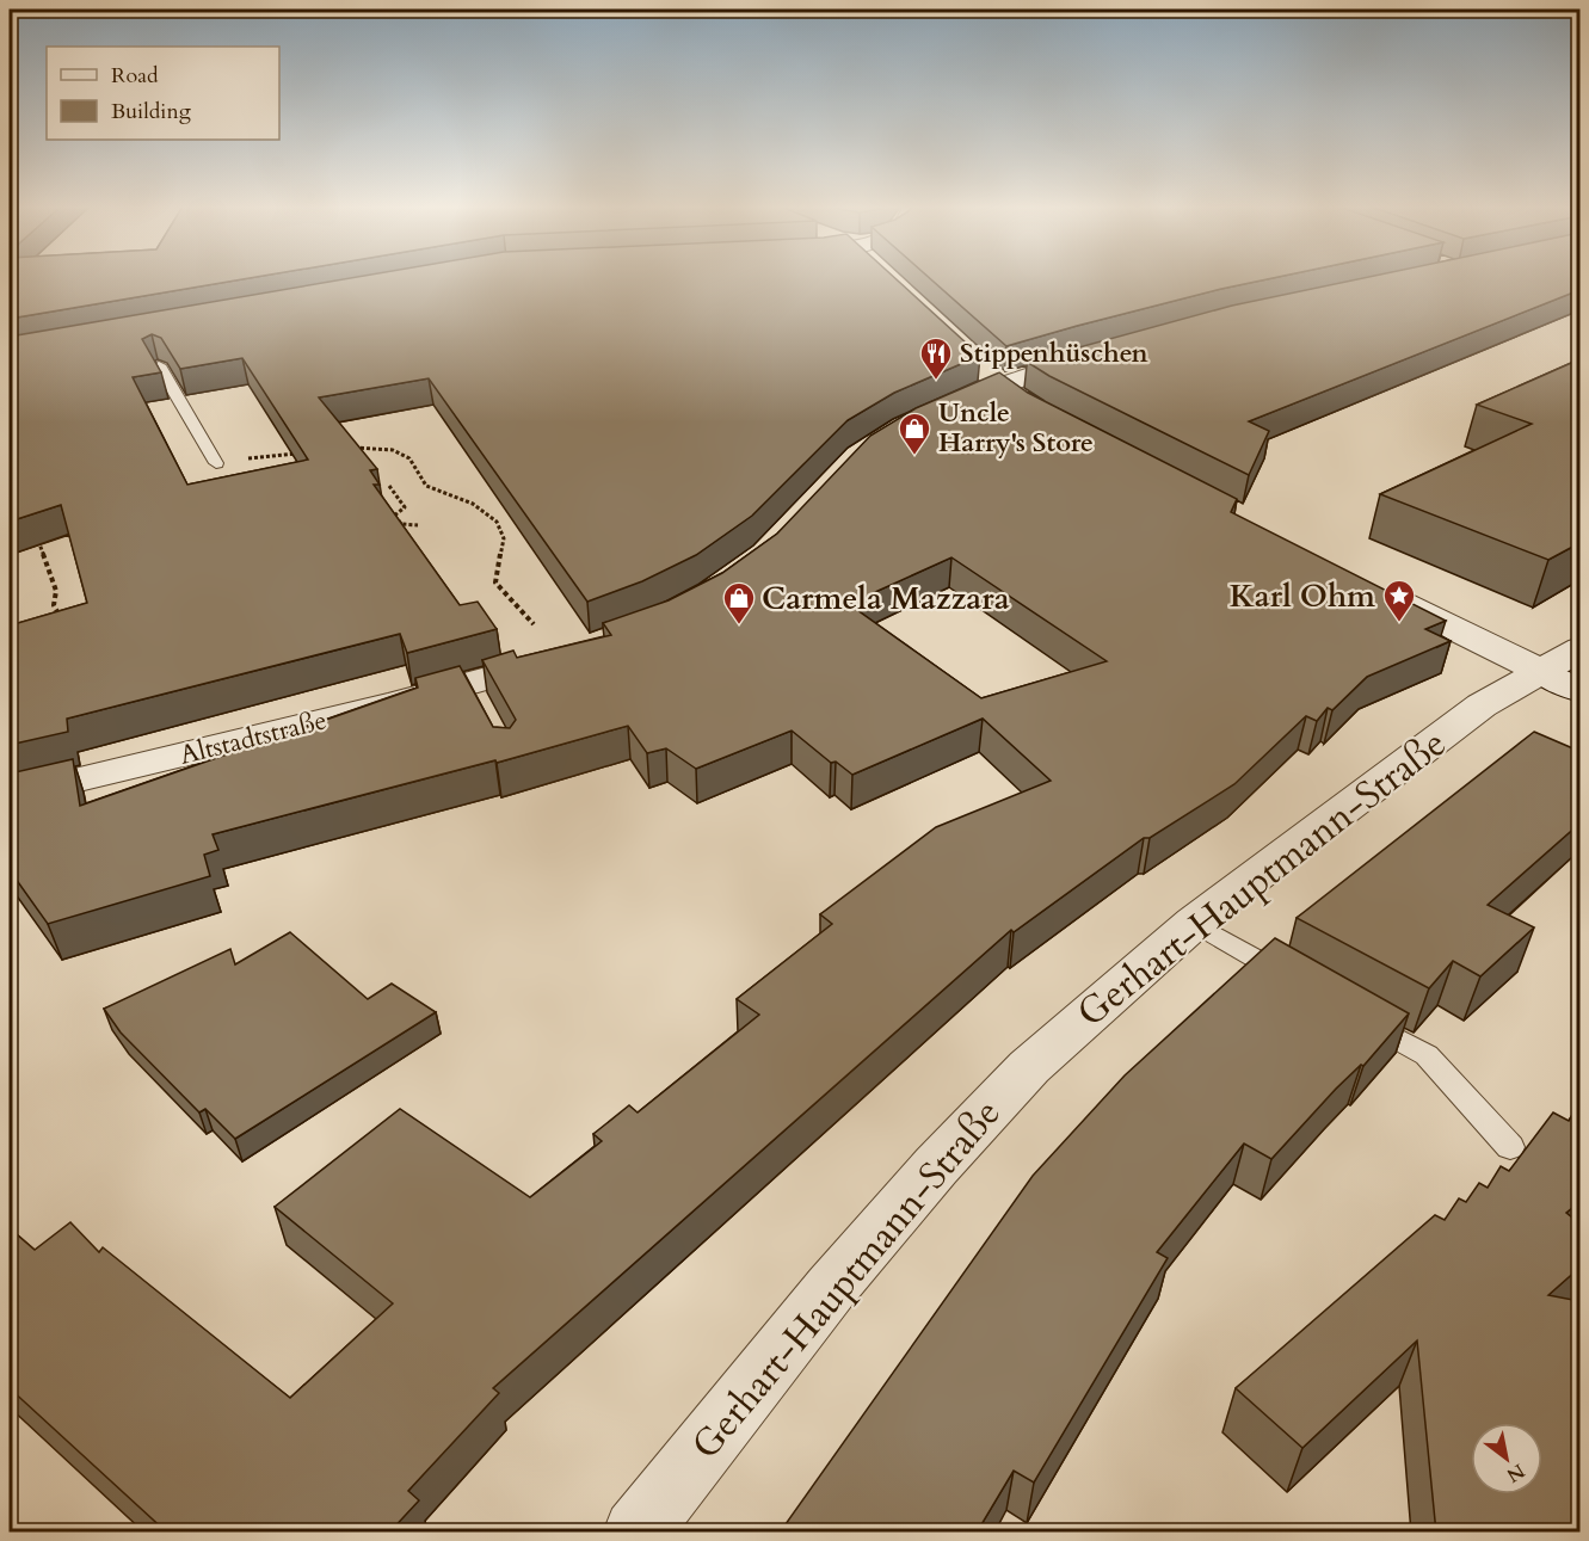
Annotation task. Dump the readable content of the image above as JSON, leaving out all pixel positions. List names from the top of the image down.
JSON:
{
  "streets": {
    "street": ["Altstadtstraße", "Gerhart-Hauptmann-Straße"]
  },
  "places": {
    "restaurant": ["Stippenhüschen"],
    "shop": ["Uncle Harry's Store", "Carmela Mazzara"],
    "place": ["Karl Ohm"]
  },
  "legend": ["Road", "Building"],
  "north": "bottom right"
}
